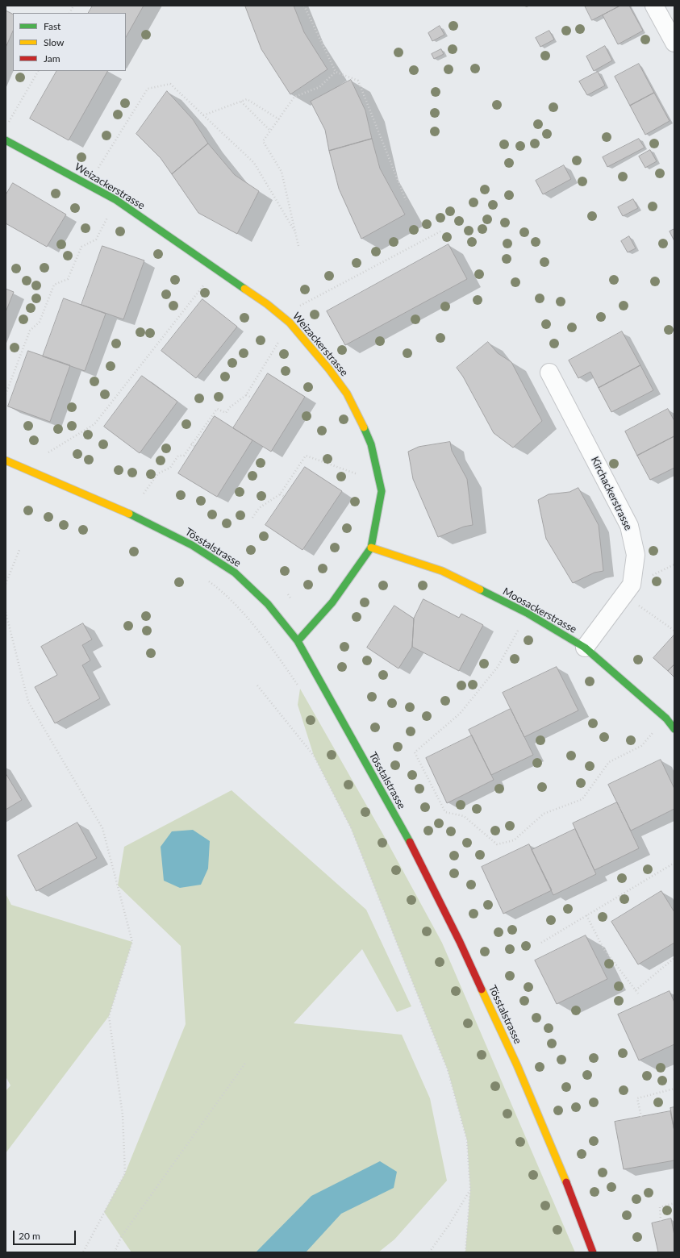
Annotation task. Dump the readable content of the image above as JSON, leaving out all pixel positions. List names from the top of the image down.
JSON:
{
  "streets": {
    "street": [
      "Weizackerstrasse",
      "Kirchackerstrasse",
      "Tösstalstrasse",
      "Moosackerstrasse"
    ]
  },
  "crossings": [
    ["Weizackerstrasse", "Tösstalstrasse"],
    ["Weizackerstrasse", "Moosackerstrasse"],
    ["Kirchackerstrasse", "Moosackerstrasse"]
  ],
  "legend": ["Fast", "Slow", "Jam"],
  "scale_bar": "20 m"
}
